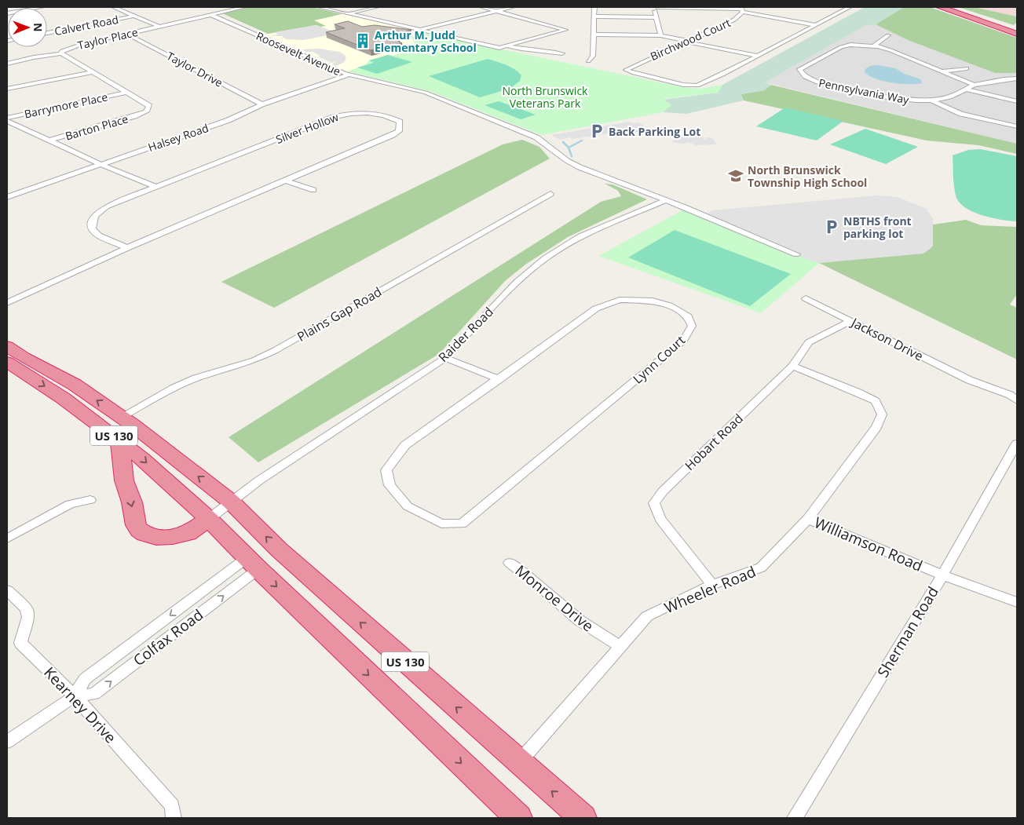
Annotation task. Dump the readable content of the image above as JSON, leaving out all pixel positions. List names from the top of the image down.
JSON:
{
  "streets": {
    "highway": ["US 130"],
    "street": [
      "Calvert Road",
      "Taylor Place",
      "Birchwood Court",
      "Roosevelt Avenue",
      "Taylor Drive",
      "Pennsylvania Way",
      "Barrymore Place",
      "Barton Place",
      "Silver Hollow",
      "Halsey Road",
      "Plains Gap Road",
      "Raider Road",
      "Jackson Drive",
      "Lynn Court",
      "Hobart Road",
      "Williamson Road",
      "Wheeler Road",
      "Monroe Drive",
      "Sherman Road",
      "Colfax Road",
      "Kearney Drive"
    ]
  },
  "crossings": [
    ["Taylor Place", "Roosevelt Avenue"],
    ["Taylor Place", "Taylor Drive"],
    ["Roosevelt Avenue", "Halsey Road"],
    ["Roosevelt Avenue", "Raider Road"],
    ["Taylor Drive", "Halsey Road"],
    ["Barrymore Place", "Barton Place"],
    ["Plains Gap Road", "US 130"],
    ["Raider Road", "US 130"],
    ["Jackson Drive", "Hobart Road"],
    ["US 130", "Wheeler Road"],
    ["US 130", "Colfax Road"],
    ["Hobart Road", "Wheeler Road"],
    ["Williamson Road", "Wheeler Road"],
    ["Williamson Road", "Sherman Road"],
    ["Wheeler Road", "Monroe Drive"],
    ["Colfax Road", "Kearney Drive"]
  ],
  "parks": ["North Brunswick Veterans Park"],
  "places": {
    "building": ["Arthur M. Judd Elementary School"],
    "parking": ["Back Parking Lot", "NBTHS front parking lot"],
    "school or university": ["North Brunswick Township High School"]
  },
  "north": "right"
}
